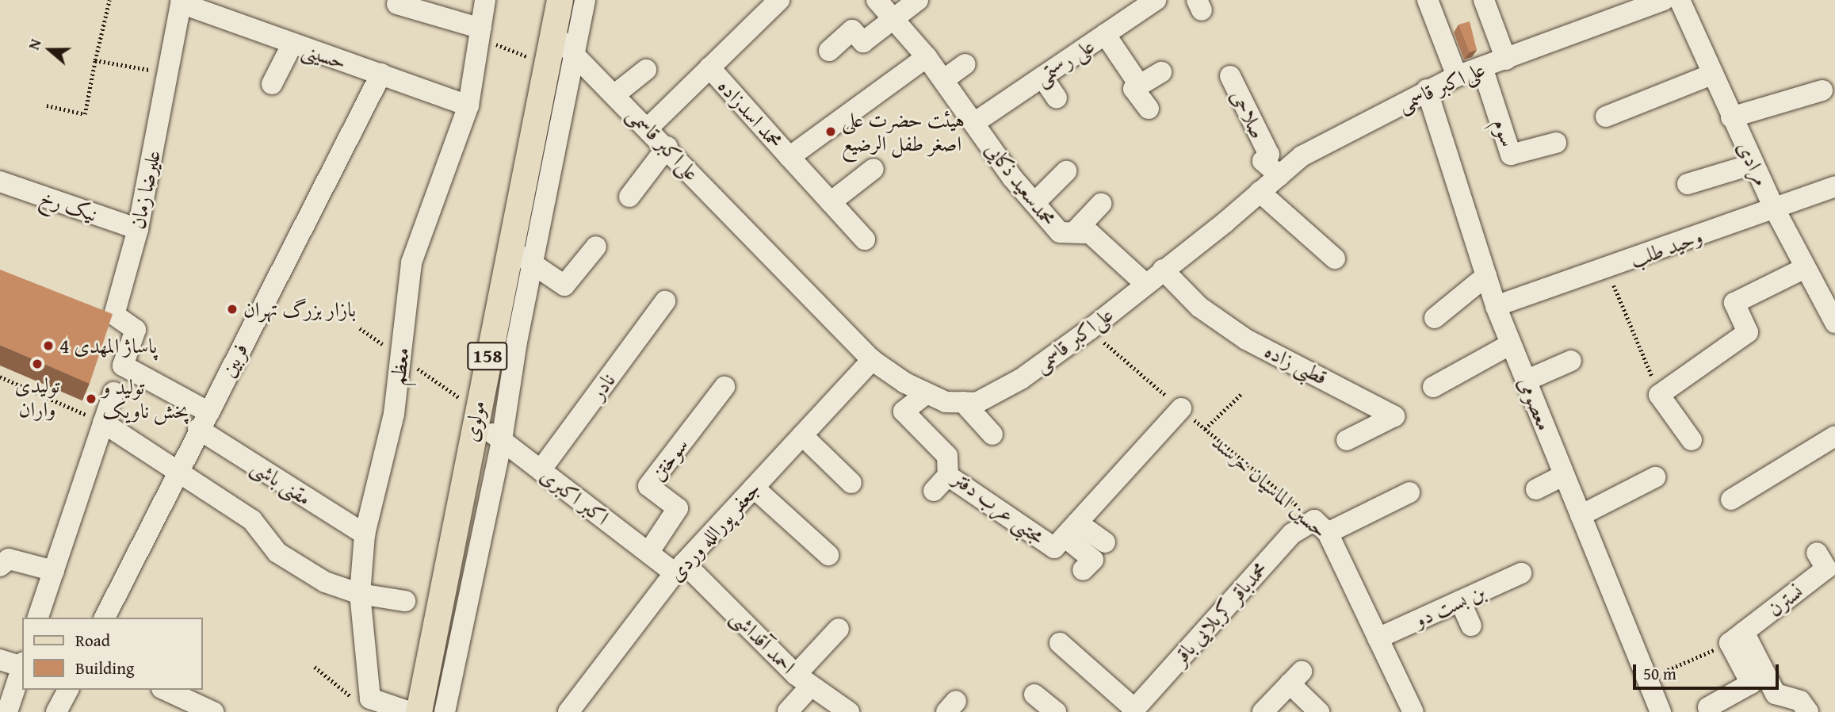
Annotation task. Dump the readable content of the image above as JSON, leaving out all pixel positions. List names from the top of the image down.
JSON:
{
  "streets": {
    "main road": ["158", "مولوی"],
    "street": [
      "حسینی",
      "علی رستمی",
      "علی‌اکبر قاسمی",
      "محمد اسدزاده",
      "صلاحی",
      "سوم",
      "مرادی",
      "محمدسعید ذکایی",
      "علیرضا زمان",
      "نیک رخ",
      "وحید طلب",
      "فربین",
      "قطبی زاده",
      "معظم",
      "نادر",
      "معصومی",
      "سوختن",
      "مقنی باشی",
      "حسین الماسیان خرسند",
      "اکبر اکبری",
      "مجتبی عرب دفتر",
      "جعفر پورالله وردی",
      "نسترن",
      "بن بست دو",
      "محمدباقر کربلایی باقر",
      "احمد آقداشی"
    ]
  },
  "crossings": [
    ["حسینی", "علیرضا زمان"],
    ["حسینی", "فربین"],
    ["حسینی", "معظم"],
    ["علی رستمی", "محمدسعید ذکایی"],
    ["علی‌اکبر قاسمی", "صلاحی"],
    ["علی‌اکبر قاسمی", "سوم"],
    ["علی‌اکبر قاسمی", "محمدسعید ذکایی"],
    ["علی‌اکبر قاسمی", "قطبی زاده"],
    ["علی‌اکبر قاسمی", "معصومی"],
    ["علی‌اکبر قاسمی", "مولوی"],
    ["علی‌اکبر قاسمی", "حسین الماسیان خرسند"],
    ["علی‌اکبر قاسمی", "مجتبی عرب دفتر"],
    ["علی‌اکبر قاسمی", "جعفر پورالله وردی"],
    ["محمد اسدزاده", "محمدسعید ذکایی"],
    ["مرادی", "وحید طلب"],
    ["علیرضا زمان", "نیک رخ"],
    ["علیرضا زمان", "مقنی باشی"],
    ["وحید طلب", "معصومی"],
    ["فربین", "مقنی باشی"],
    ["معظم", "مقنی باشی"],
    ["نادر", "اکبر اکبری"],
    ["مولوی", "اکبر اکبری"],
    ["سوختن", "اکبر اکبری"],
    ["حسین الماسیان خرسند", "بن بست دو"],
    ["حسین الماسیان خرسند", "محمدباقر کربلایی باقر"],
    ["اکبر اکبری", "جعفر پورالله وردی"],
    ["اکبر اکبری", "احمد آقداشی"],
    ["جعفر پورالله وردی", "احمد آقداشی"]
  ],
  "places": [
    "هیئت حضرت علی اصغر طفل الرضیع",
    "بازار بزرگ تهران",
    "پاساژ المهدی 4",
    "تولیدی واران",
    "تولید و پخش ناویک"
  ],
  "legend": ["Road", "Building"],
  "scale_bar": "50 m",
  "north": "left"
}
